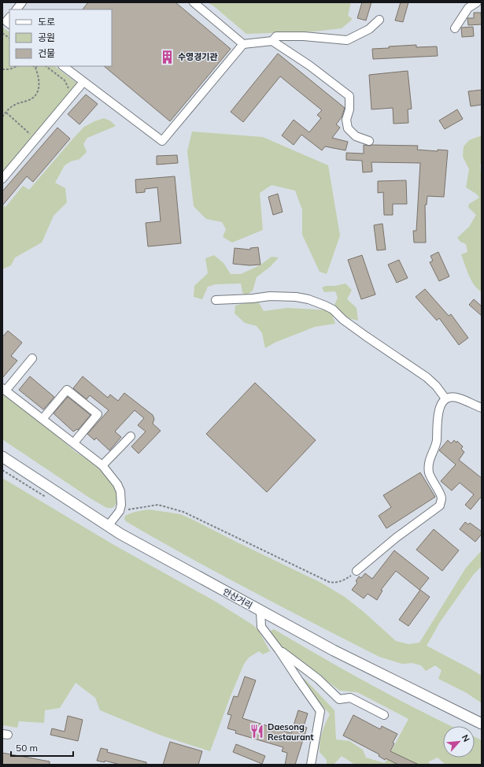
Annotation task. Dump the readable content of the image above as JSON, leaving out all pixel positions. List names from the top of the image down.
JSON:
{
  "streets": {
    "main road": ["안산거리"]
  },
  "places": {
    "building": ["수영경기관"],
    "restaurant": ["Daesong Restaurant"]
  },
  "legend": ["도로", "공원", "건물"],
  "scale_bar": "50 m",
  "north": "top right"
}
